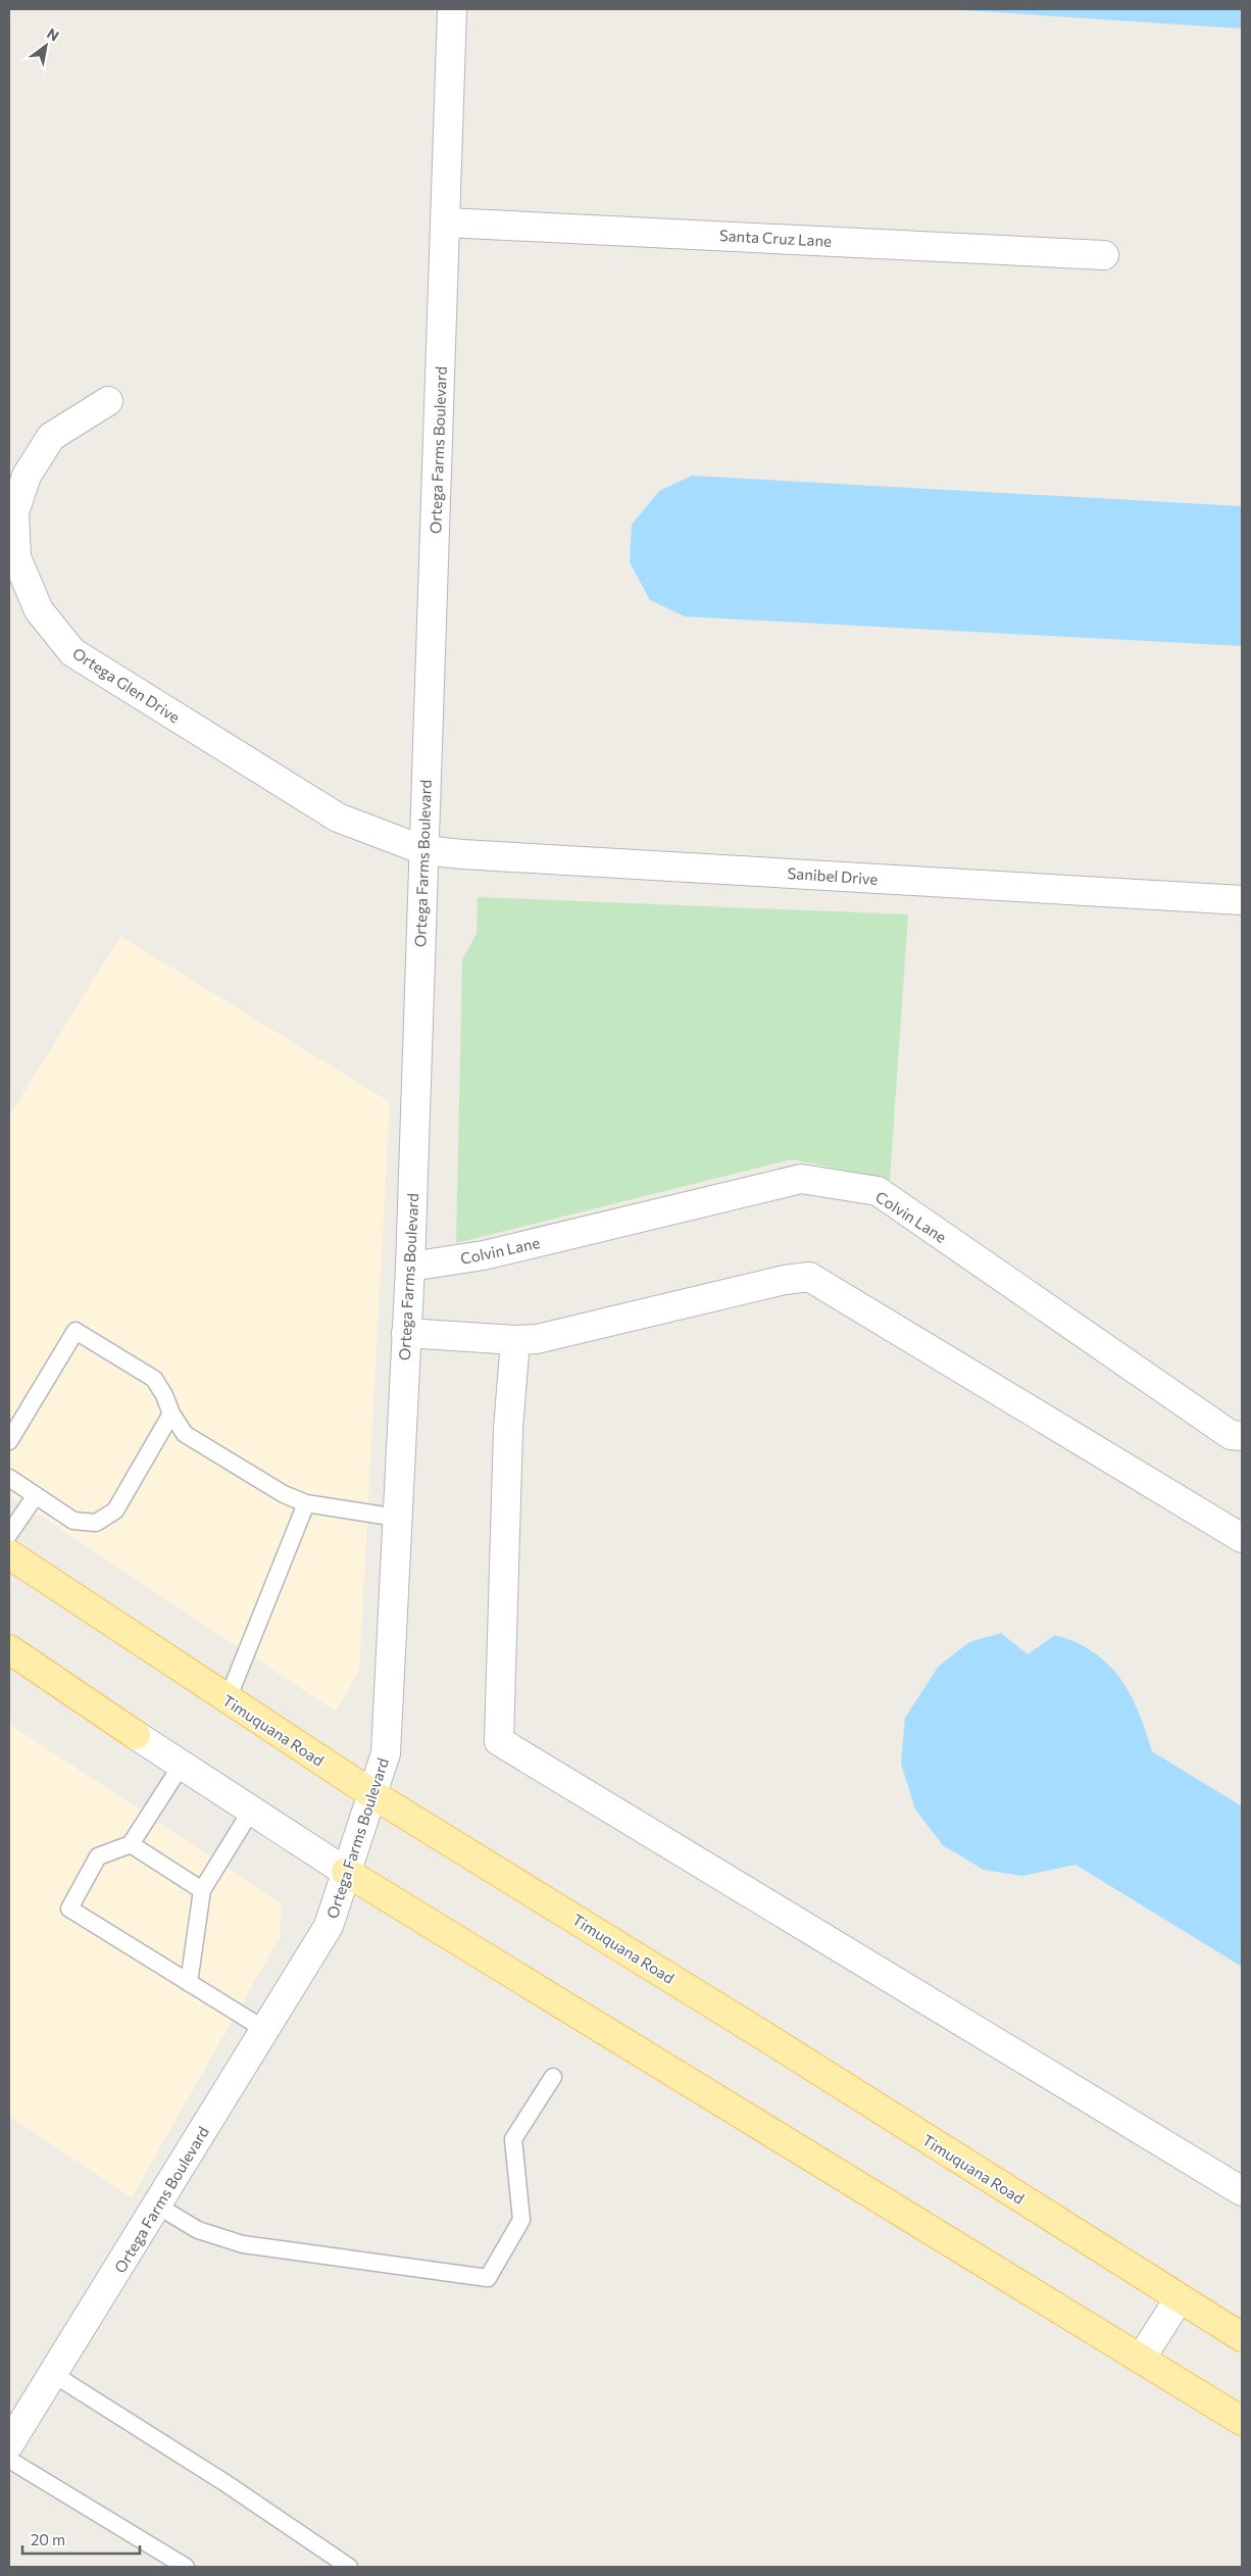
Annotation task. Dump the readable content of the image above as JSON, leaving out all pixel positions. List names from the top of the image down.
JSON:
{
  "streets": {
    "main road": ["Timuquana Road"],
    "street": [
      "Santa Cruz Lane",
      "Ortega Farms Boulevard",
      "Ortega Glen Drive",
      "Sanibel Drive",
      "Colvin Lane"
    ]
  },
  "crossings": [
    ["Santa Cruz Lane", "Ortega Farms Boulevard"],
    ["Ortega Farms Boulevard", "Ortega Glen Drive"],
    ["Ortega Farms Boulevard", "Sanibel Drive"],
    ["Ortega Farms Boulevard", "Colvin Lane"],
    ["Ortega Farms Boulevard", "Timuquana Road"],
    ["Ortega Glen Drive", "Sanibel Drive"]
  ],
  "scale_bar": "20 m",
  "north": "top right"
}
